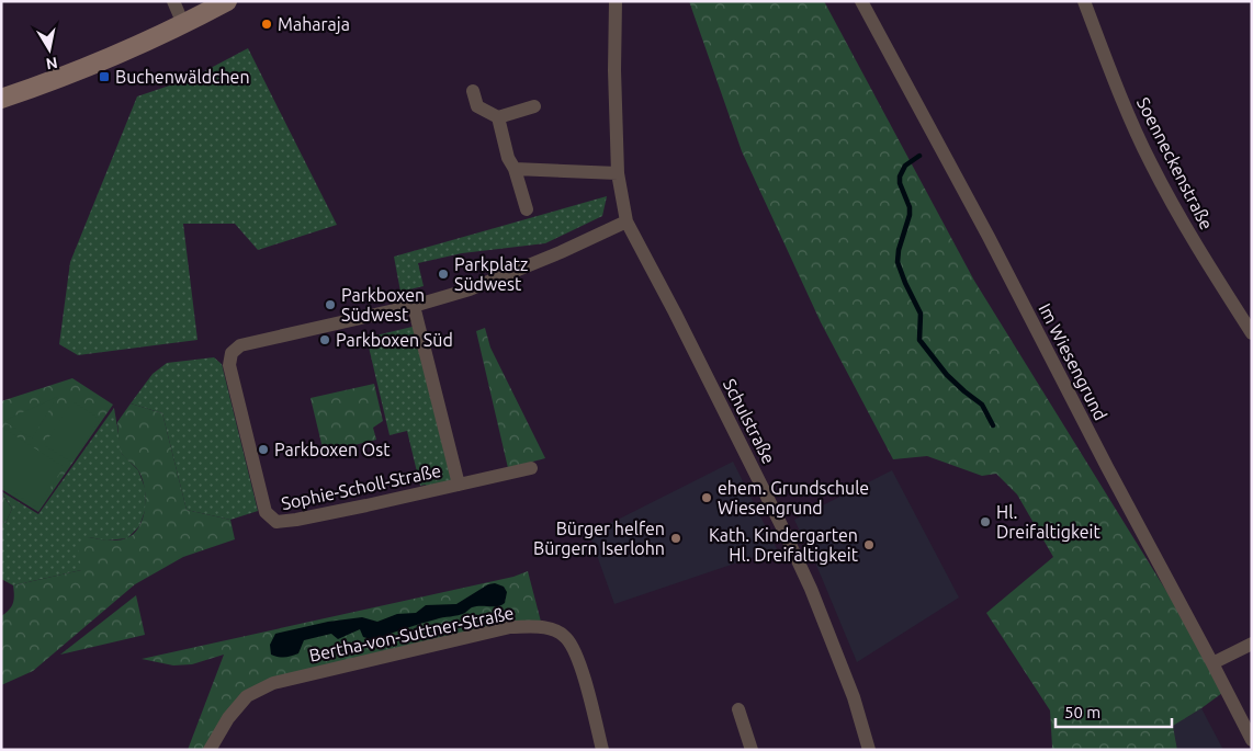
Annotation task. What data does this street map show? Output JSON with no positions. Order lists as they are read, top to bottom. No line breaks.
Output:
{"streets":{"street":["Soenneckenstraße","Im Wiesengrund","Schulstraße","Sophie-Scholl-Straße","Bertha-von-Suttner-Straße"]},"crossings":[["Schulstraße","Sophie-Scholl-Straße"]],"places":{"other":["Maharaja","Parkplatz Südwest","Parkboxen Südwest","Parkboxen Süd","Parkboxen Ost","ehem. Grundschule Wiesengrund","Hl. Dreifaltigkeit","Bürger helfen Bürgern Iserlohn","Kath. Kindergarten Hl. Dreifaltigkeit"],"transit":["Buchenwäldchen"]},"scale_bar":"50 m","north":"bottom"}
